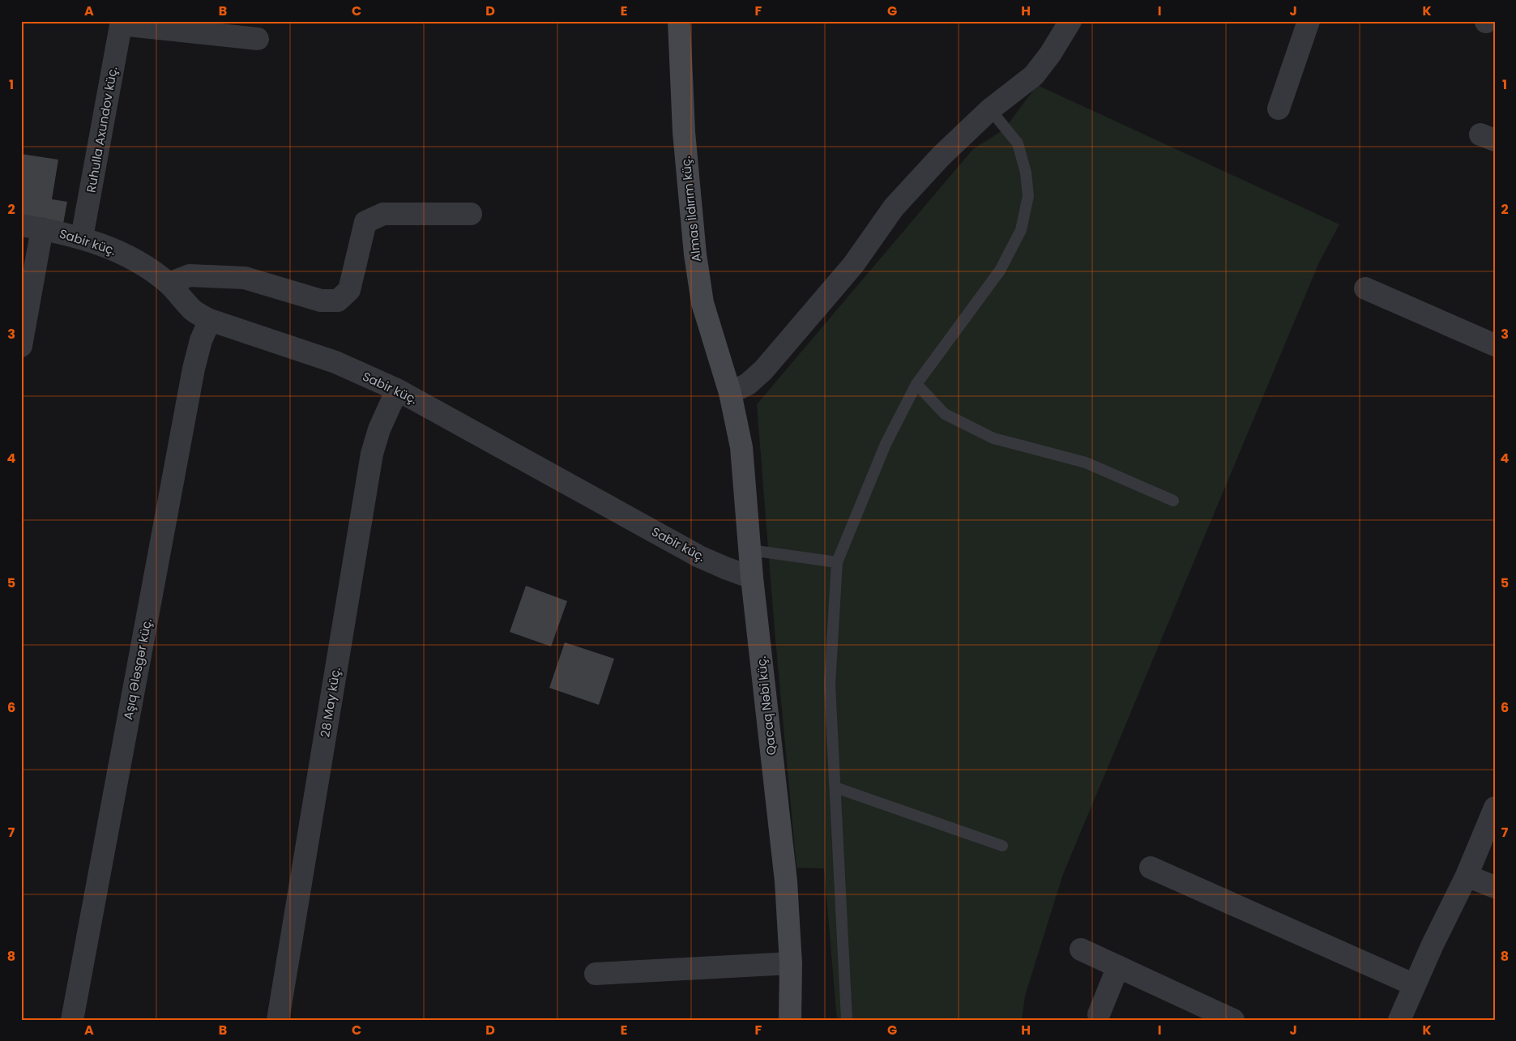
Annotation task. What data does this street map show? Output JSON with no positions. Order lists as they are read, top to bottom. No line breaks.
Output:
{"streets":{"street":["Ruhulla Axundov küç.","Almas İldırım küç.","Sabir küç.","Aşıq Ələsgər küç.","28 May küç.","Qacaq Nəbi küç."]},"crossings":[["Ruhulla Axundov küç.","Sabir küç."],["Almas İldırım küç.","Qacaq Nəbi küç."],["Sabir küç.","Aşıq Ələsgər küç."],["Sabir küç.","28 May küç."],["Sabir küç.","Qacaq Nəbi küç."]],"grid":{"columns":["A","B","C","D","E","F","G","H","I","J","K"],"rows":["1","2","3","4","5","6","7","8"]}}
